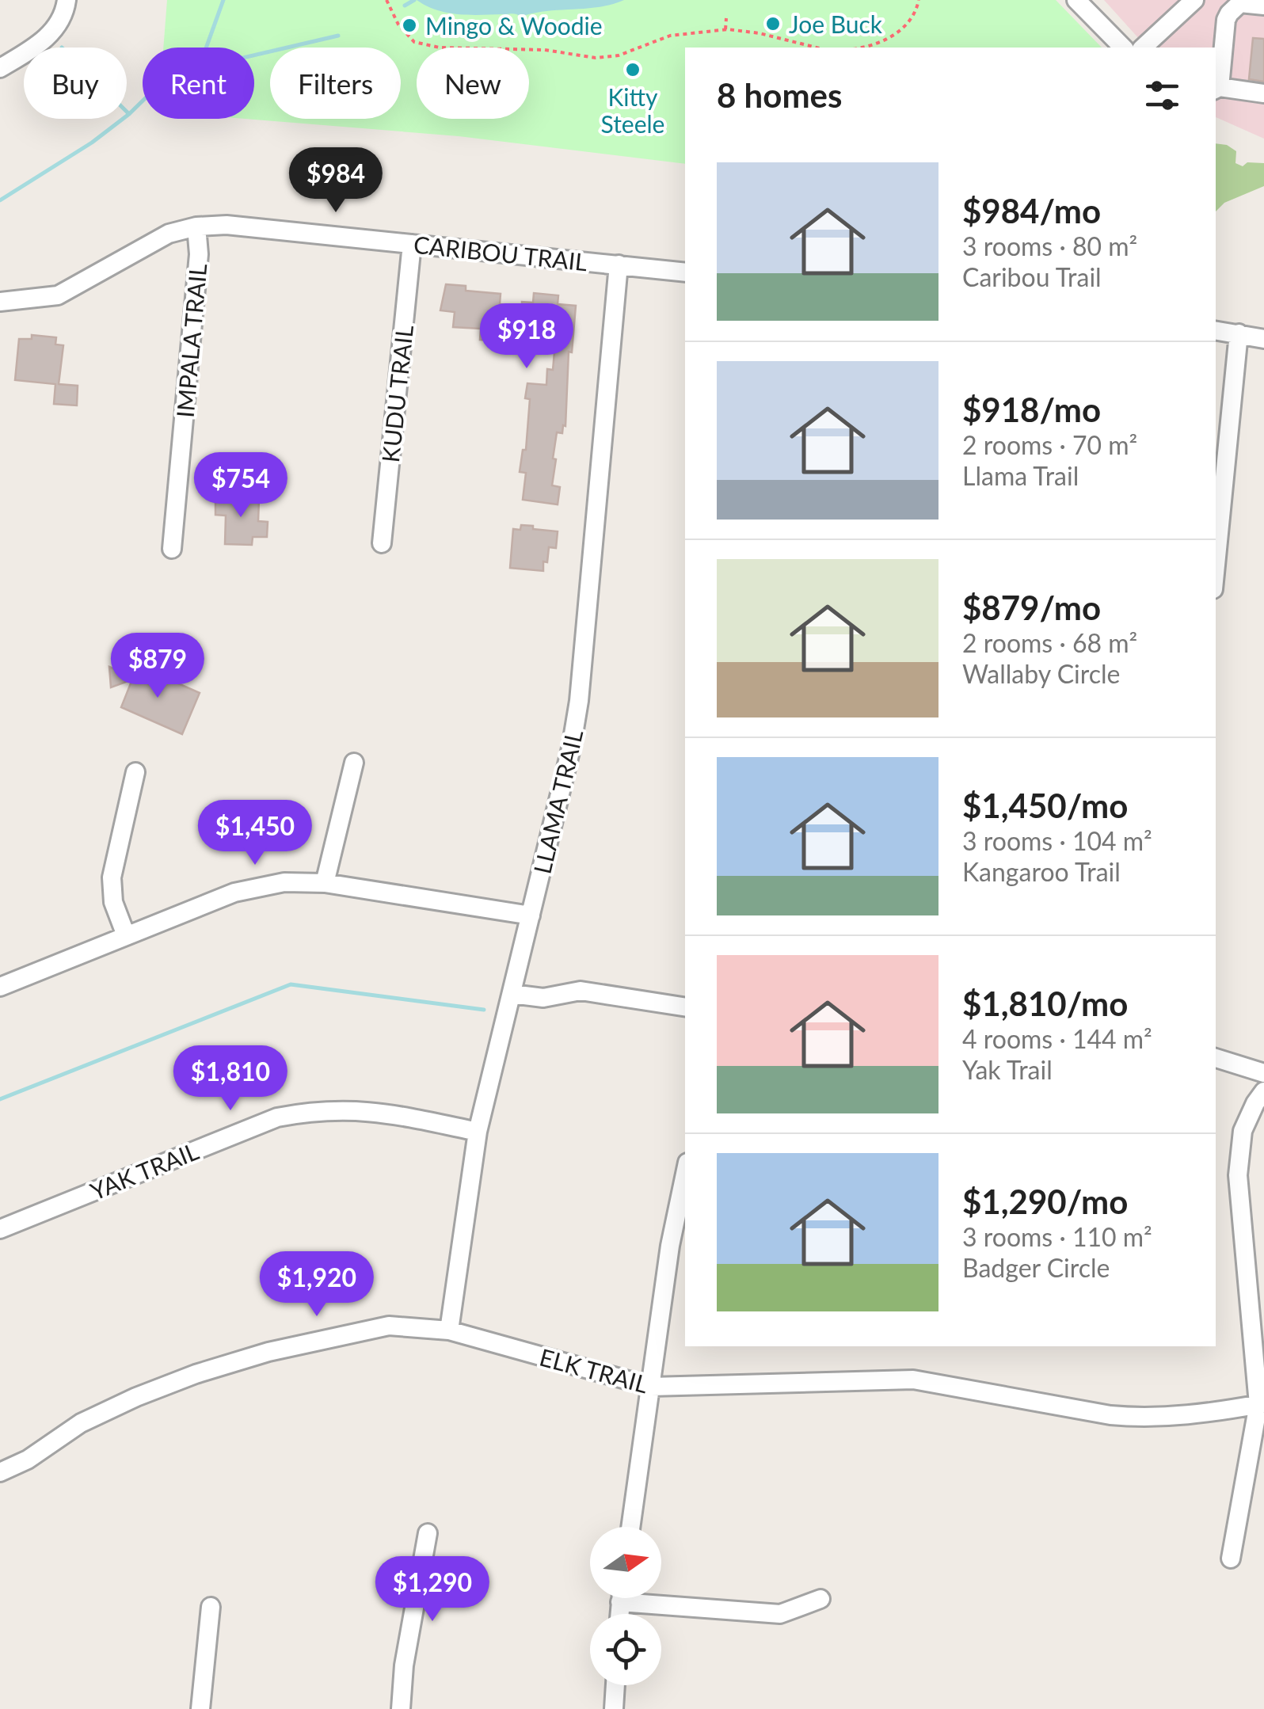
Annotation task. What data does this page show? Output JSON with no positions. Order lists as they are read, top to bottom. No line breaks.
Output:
{"streets":{"street":["CARIBOU TRAIL","IMPALA TRAIL","KUDU TRAIL","LLAMA TRAIL","YAK TRAIL","ELK TRAIL"]},"crossings":[["CARIBOU TRAIL","IMPALA TRAIL"],["CARIBOU TRAIL","KUDU TRAIL"],["CARIBOU TRAIL","LLAMA TRAIL"],["LLAMA TRAIL","YAK TRAIL"],["LLAMA TRAIL","ELK TRAIL"]],"places":["Joe Buck","Mingo & Woodie","Kitty Steele"],"north":"right","page":{"chip":["Buy","Rent","Filters","New"],"heading":"8 homes","list":[{"name":"$984/mo","note":"3 rooms · 80 m² · Caribou Trail"},{"name":"$918/mo","note":"2 rooms · 70 m² · Llama Trail"},{"name":"$879/mo","note":"2 rooms · 68 m² · Wallaby Circle"},{"name":"$1,450/mo","note":"3 rooms · 104 m² · Kangaroo Trail"},{"name":"$1,810/mo","note":"4 rooms · 144 m² · Yak Trail"},{"name":"$1,290/mo","note":"3 rooms · 110 m² · Badger Circle"}],"price":["$984","$918","$754","$879","$1,450","$1,810","$1,920","$1,290"]}}
